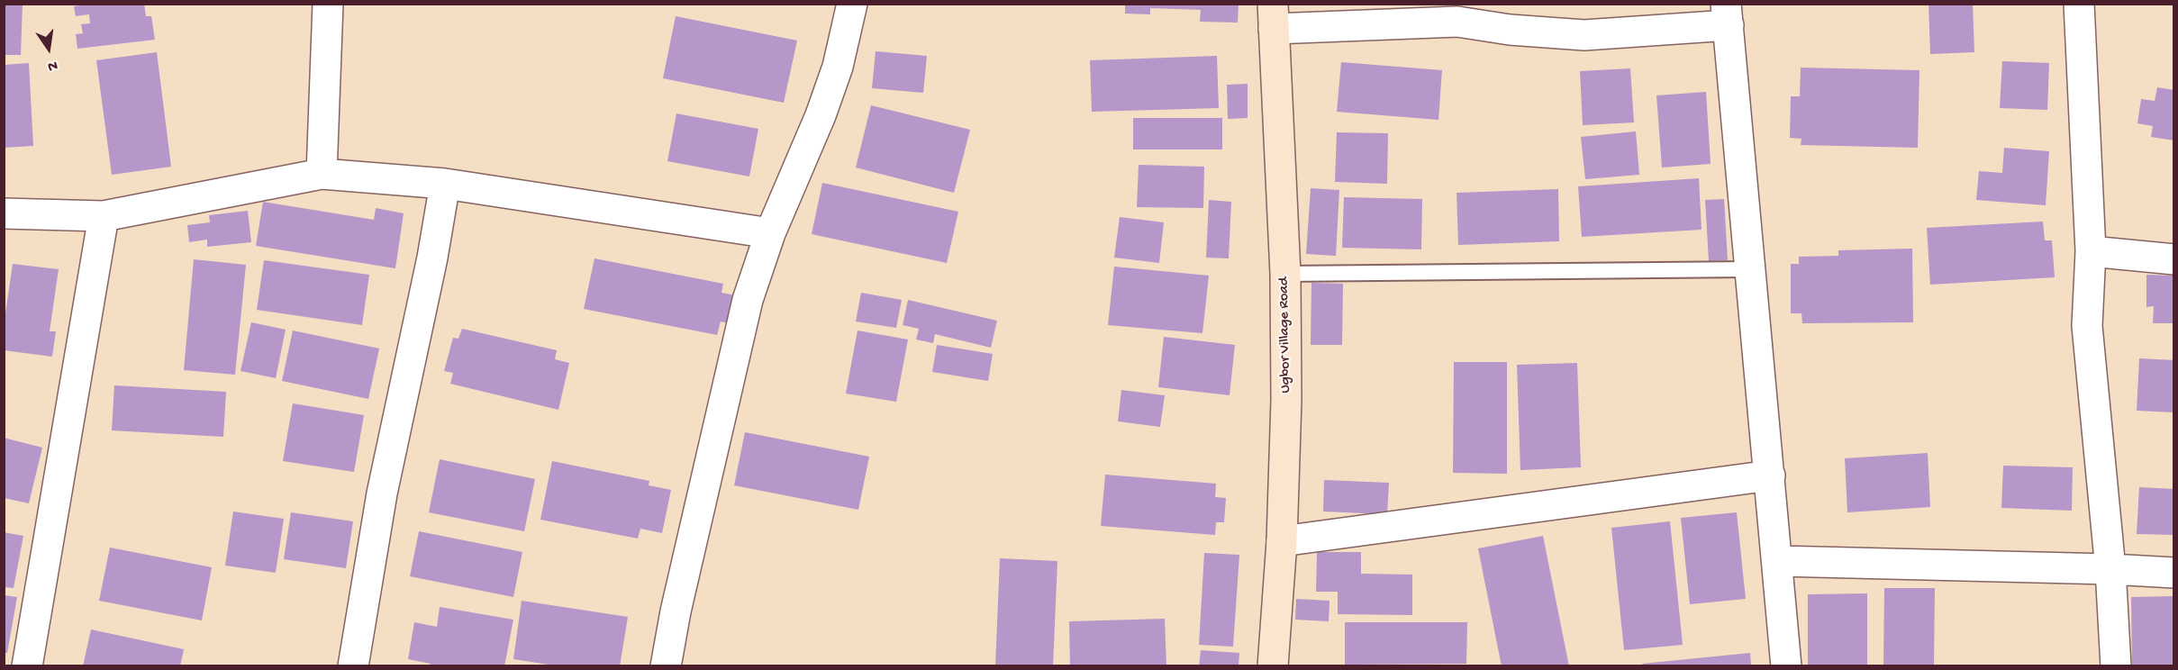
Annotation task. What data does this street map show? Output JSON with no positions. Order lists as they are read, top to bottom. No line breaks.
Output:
{"streets":{"street":["Ugbor Village Road"]},"north":"bottom"}
